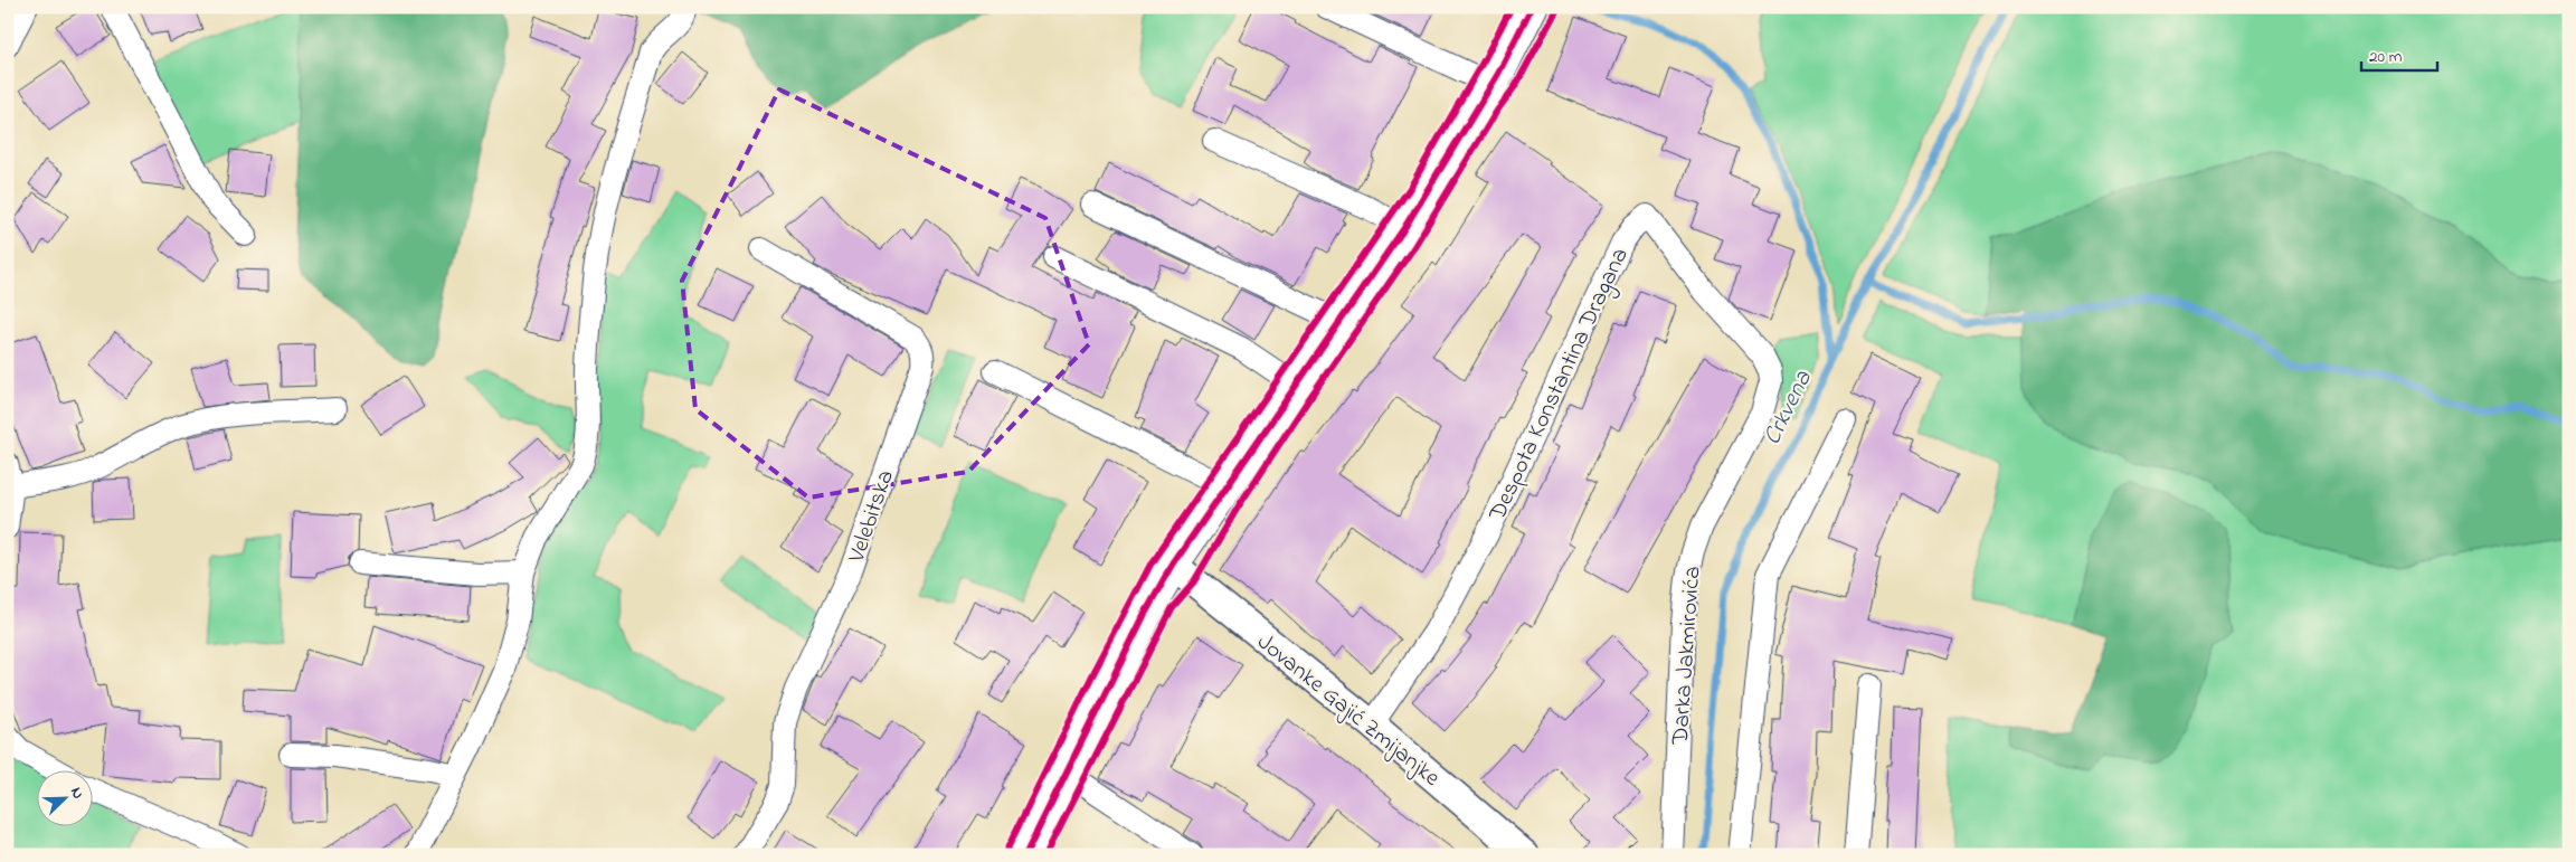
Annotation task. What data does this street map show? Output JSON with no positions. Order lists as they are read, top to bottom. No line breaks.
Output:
{"streets":{"street":["Despota Konstantina Dragana","Velebitska","Darka Jakmirovića","Jovanke Gajić Zmijanjke"]},"crossings":[["Despota Konstantina Dragana","Darka Jakmirovića"],["Despota Konstantina Dragana","Jovanke Gajić Zmijanjke"]],"water":["Crkvena"],"scale_bar":"20 m","north":"top right"}
